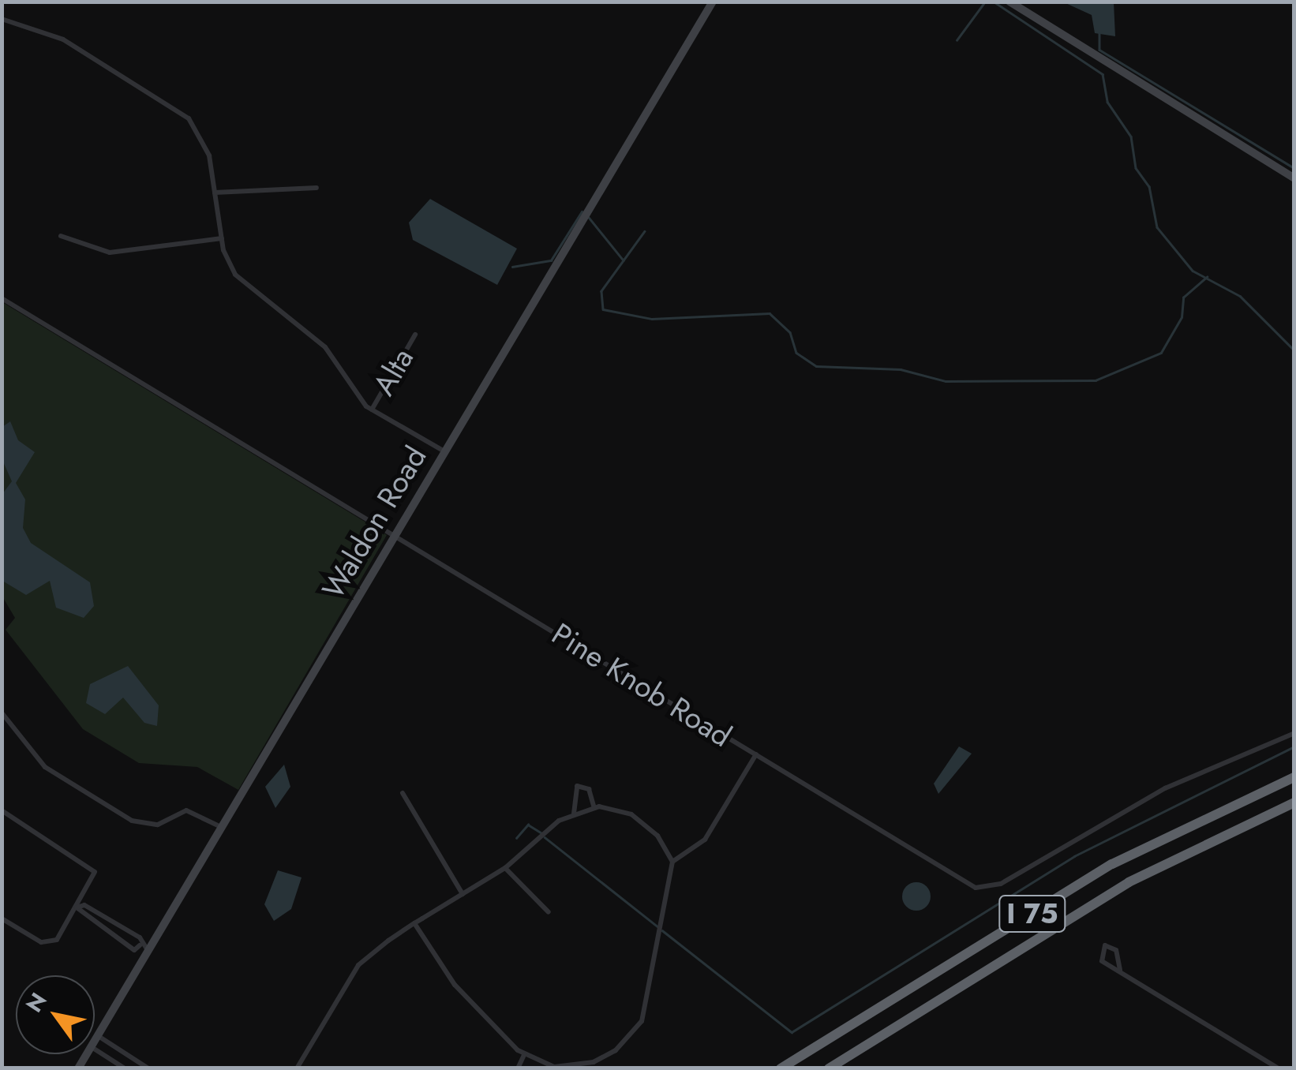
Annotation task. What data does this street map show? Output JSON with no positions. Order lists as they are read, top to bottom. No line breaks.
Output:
{"streets":{"highway":["I 75"],"street":["Alta","Waldon Road","Pine Knob Road"]},"crossings":[["Waldon Road","Pine Knob Road"]],"north":"top left"}
